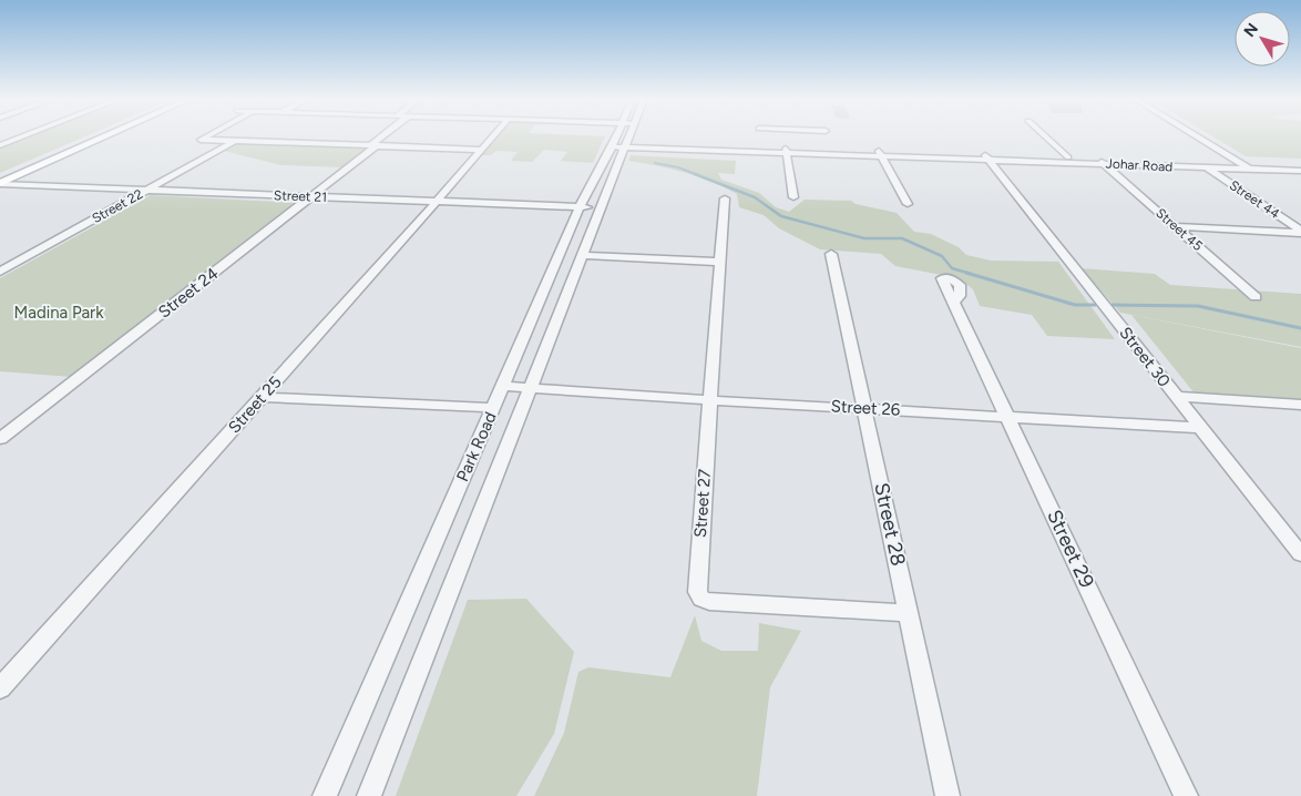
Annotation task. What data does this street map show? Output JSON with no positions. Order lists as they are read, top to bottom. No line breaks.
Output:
{"streets":{"street":["Johar Road","Street 21","Street 44","Street 22","Street 45","Street 24","Street 30","Street 25","Street 26","Park Road","Street 27","Street 28","Street 29"]},"crossings":[["Johar Road","Street 44"],["Johar Road","Street 45"],["Johar Road","Street 30"],["Johar Road","Park Road"],["Street 21","Street 22"],["Street 21","Street 24"],["Street 21","Street 25"],["Street 21","Park Road"],["Street 30","Street 26"],["Street 26","Park Road"],["Street 26","Street 27"],["Street 26","Street 28"],["Street 26","Street 29"],["Street 27","Street 28"]],"parks":["Madina Park"],"north":"top left"}
